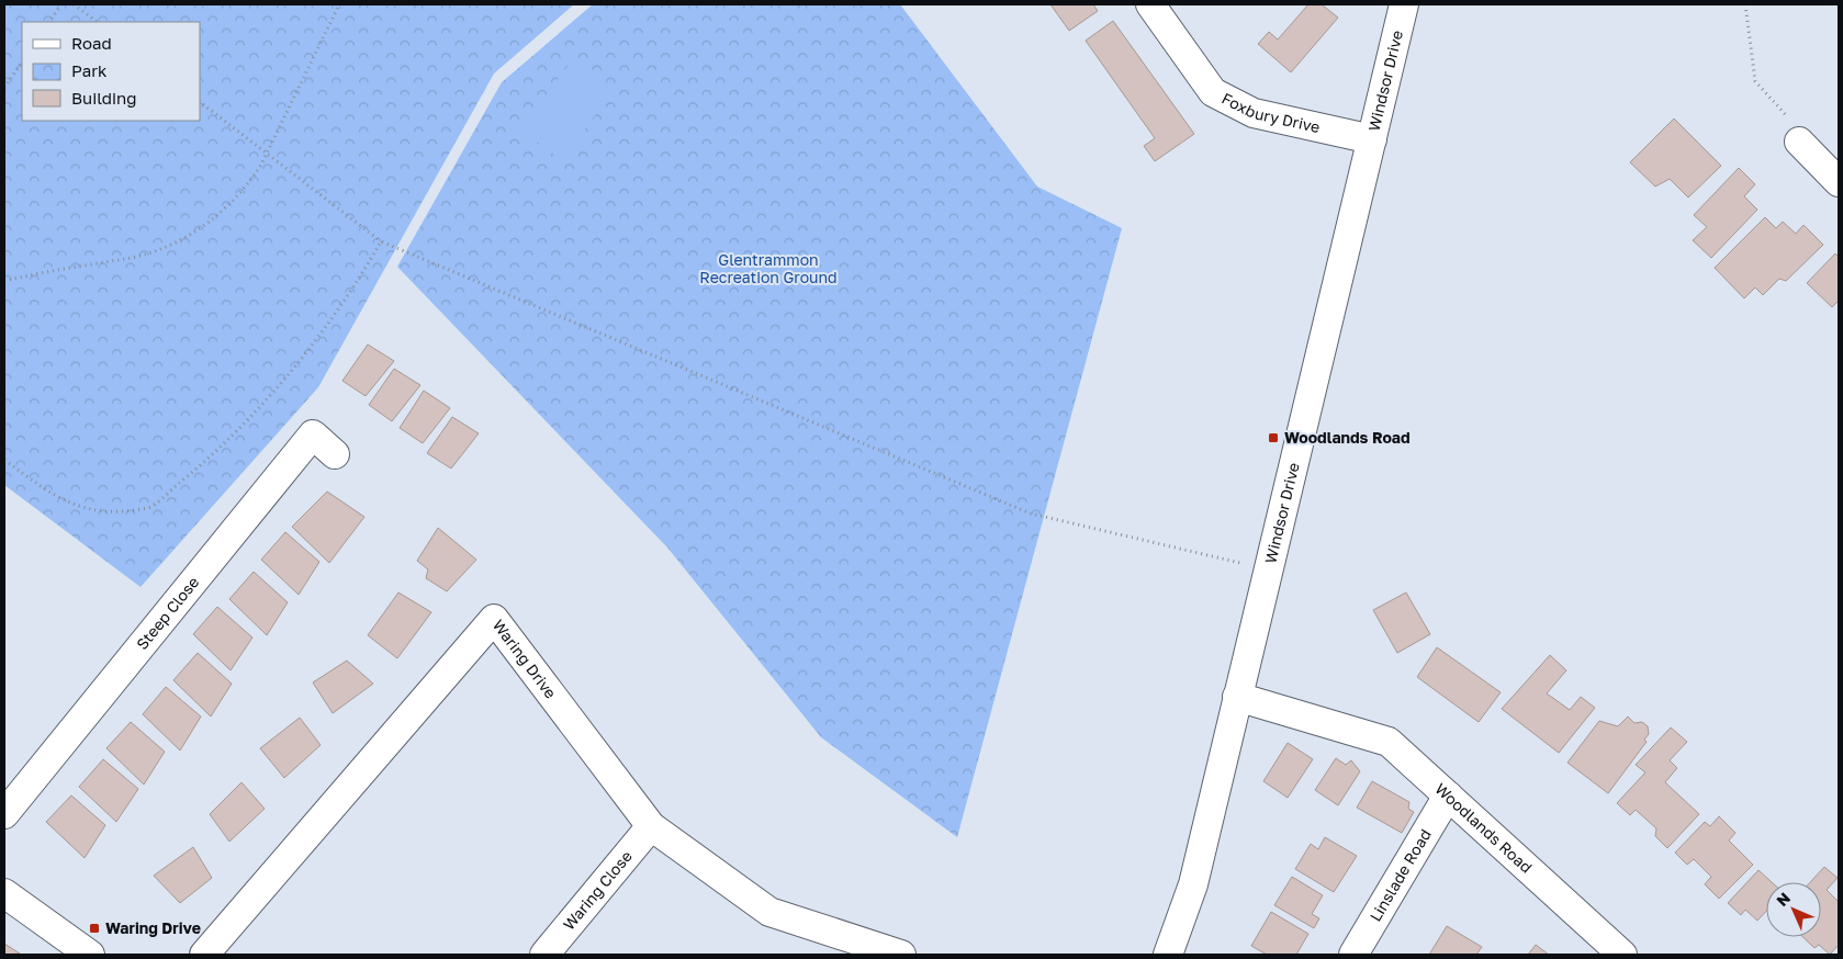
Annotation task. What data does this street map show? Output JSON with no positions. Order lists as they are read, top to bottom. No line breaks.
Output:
{"streets":{"street":["Windsor Drive","Foxbury Drive","Steep Close","Waring Drive","Woodlands Road","Linslade Road","Waring Close"]},"crossings":[["Windsor Drive","Foxbury Drive"],["Windsor Drive","Woodlands Road"],["Waring Drive","Waring Close"],["Woodlands Road","Linslade Road"]],"parks":["Glentrammon Recreation Ground"],"places":{"transit":["Woodlands Road","Waring Drive"]},"legend":["Road","Park","Building"],"north":"top left"}
